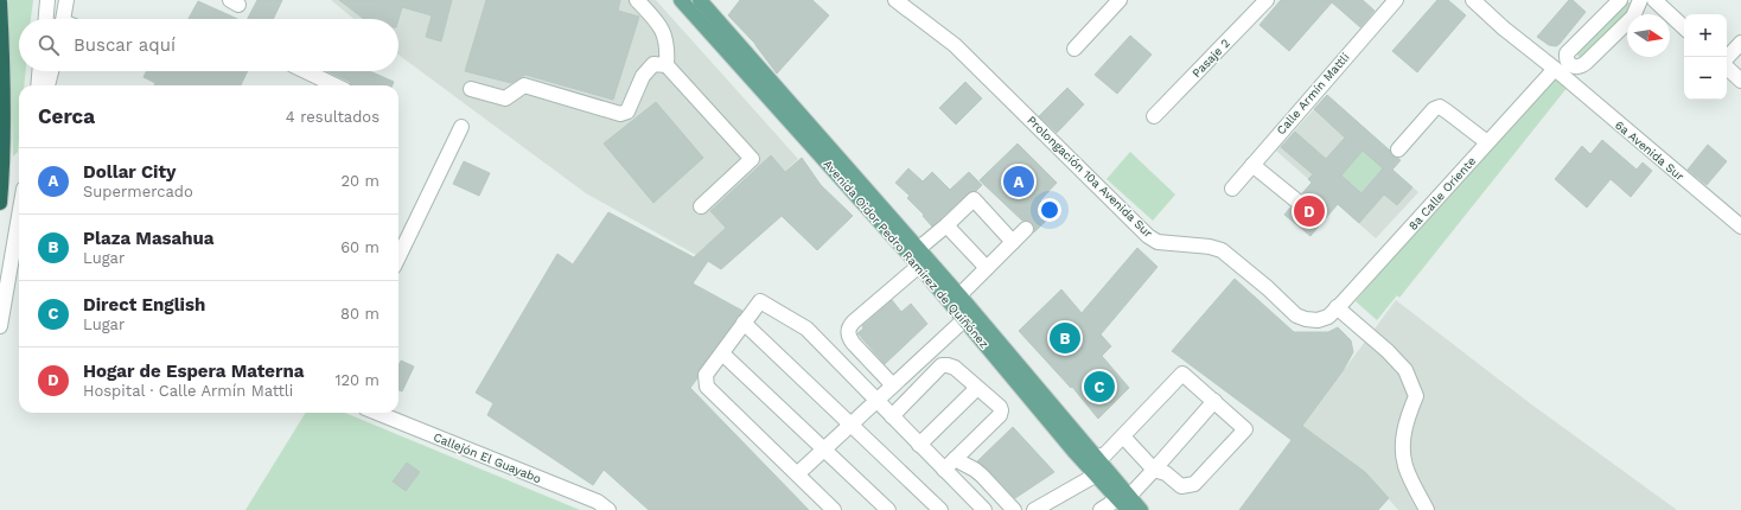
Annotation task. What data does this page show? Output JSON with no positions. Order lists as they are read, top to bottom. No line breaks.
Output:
{"streets":{"main road":["Avenida Oidor Pedro Ramírez de Quiñónez"],"street":["Pasaje 2","Calle Armín Mattli","6a Avenida Sur","Prolongación 10a Avenida Sur","8a Calle Oriente","Callejón El Guayabo"]},"crossings":[["6a Avenida Sur","8a Calle Oriente"],["Prolongación 10a Avenida Sur","8a Calle Oriente"]],"north":"right","page":{"map_buttons":["+","−"],"search":"Buscar aquí","heading":["Cerca","4 resultados"],"list":[{"mark":"A","name":"Dollar City","note":"Supermercado","value":"20 m"},{"mark":"B","name":"Plaza Masahua","note":"Lugar","value":"60 m"},{"mark":"C","name":"Direct English","note":"Lugar","value":"80 m"},{"mark":"D","name":"Hogar de Espera Materna","note":"Hospital · Calle Armín Mattli","value":"120 m"}],"pins":["A","D","B","C"]}}
